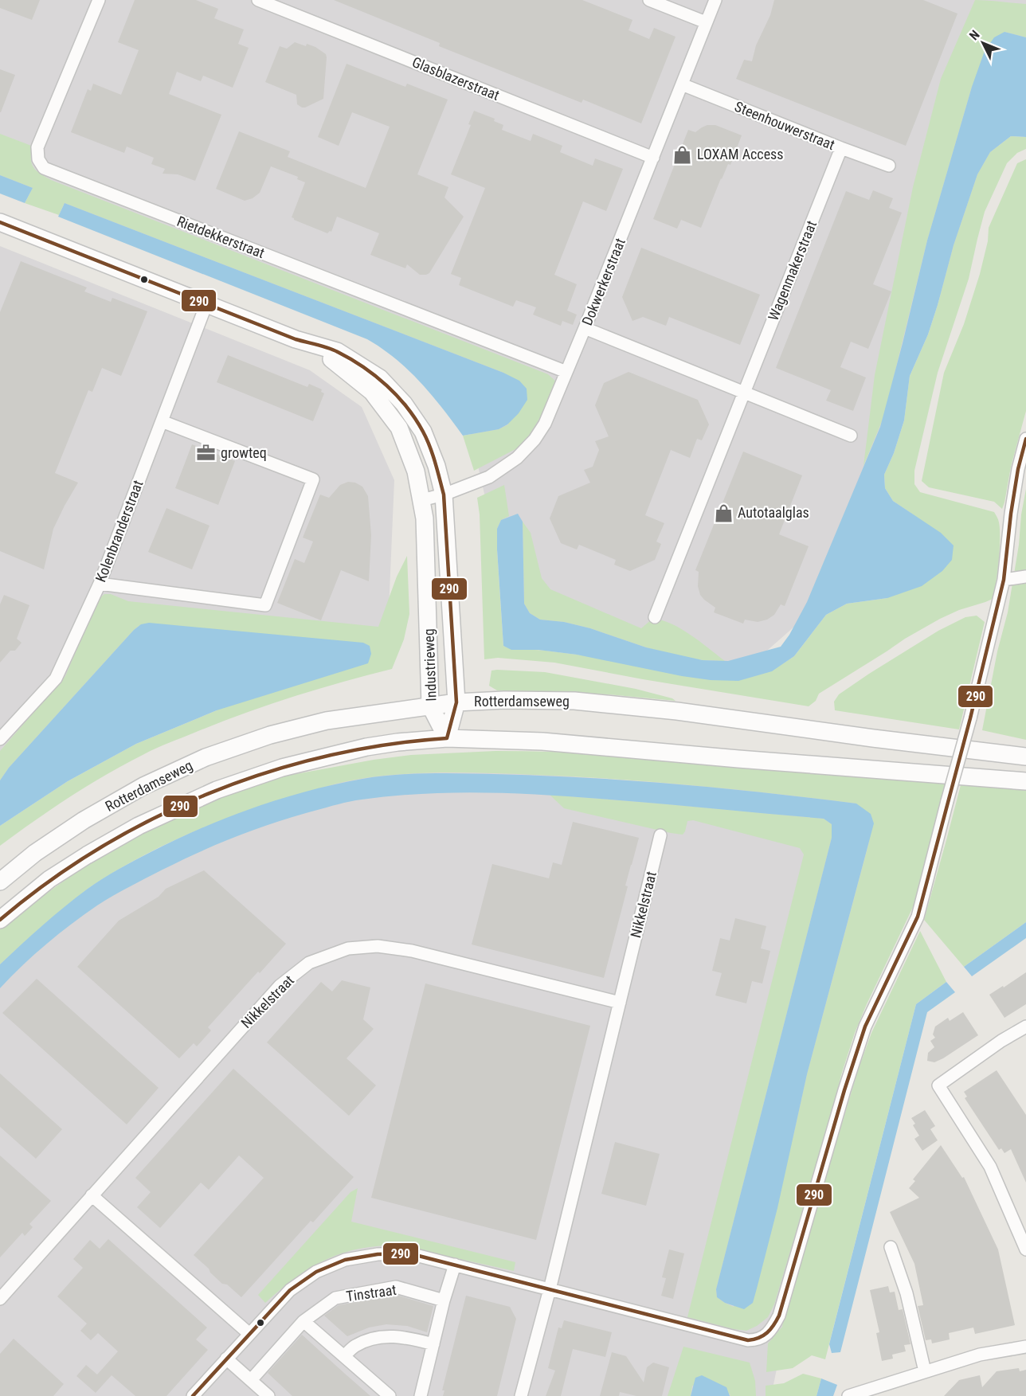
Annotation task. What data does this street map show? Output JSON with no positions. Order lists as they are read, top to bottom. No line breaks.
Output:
{"streets":{"main road":["Industrieweg","Rotterdamseweg"],"street":["Glasblazerstraat","Steenhouwerstraat","Rietdekkerstraat","Wagenmakerstraat","Dokwerkerstraat","Kolenbranderstraat","Nikkelstraat","Tinstraat"]},"crossings":[["Glasblazerstraat","Dokwerkerstraat"],["Steenhouwerstraat","Wagenmakerstraat"],["Steenhouwerstraat","Dokwerkerstraat"],["Rietdekkerstraat","Dokwerkerstraat"],["Dokwerkerstraat","Industrieweg"],["Kolenbranderstraat","Industrieweg"],["Industrieweg","Rotterdamseweg"]],"places":{"shop":["LOXAM Access","Autotaalglas"],"office":["growteq"]},"lines":["transit line 290"],"north":"top left"}
